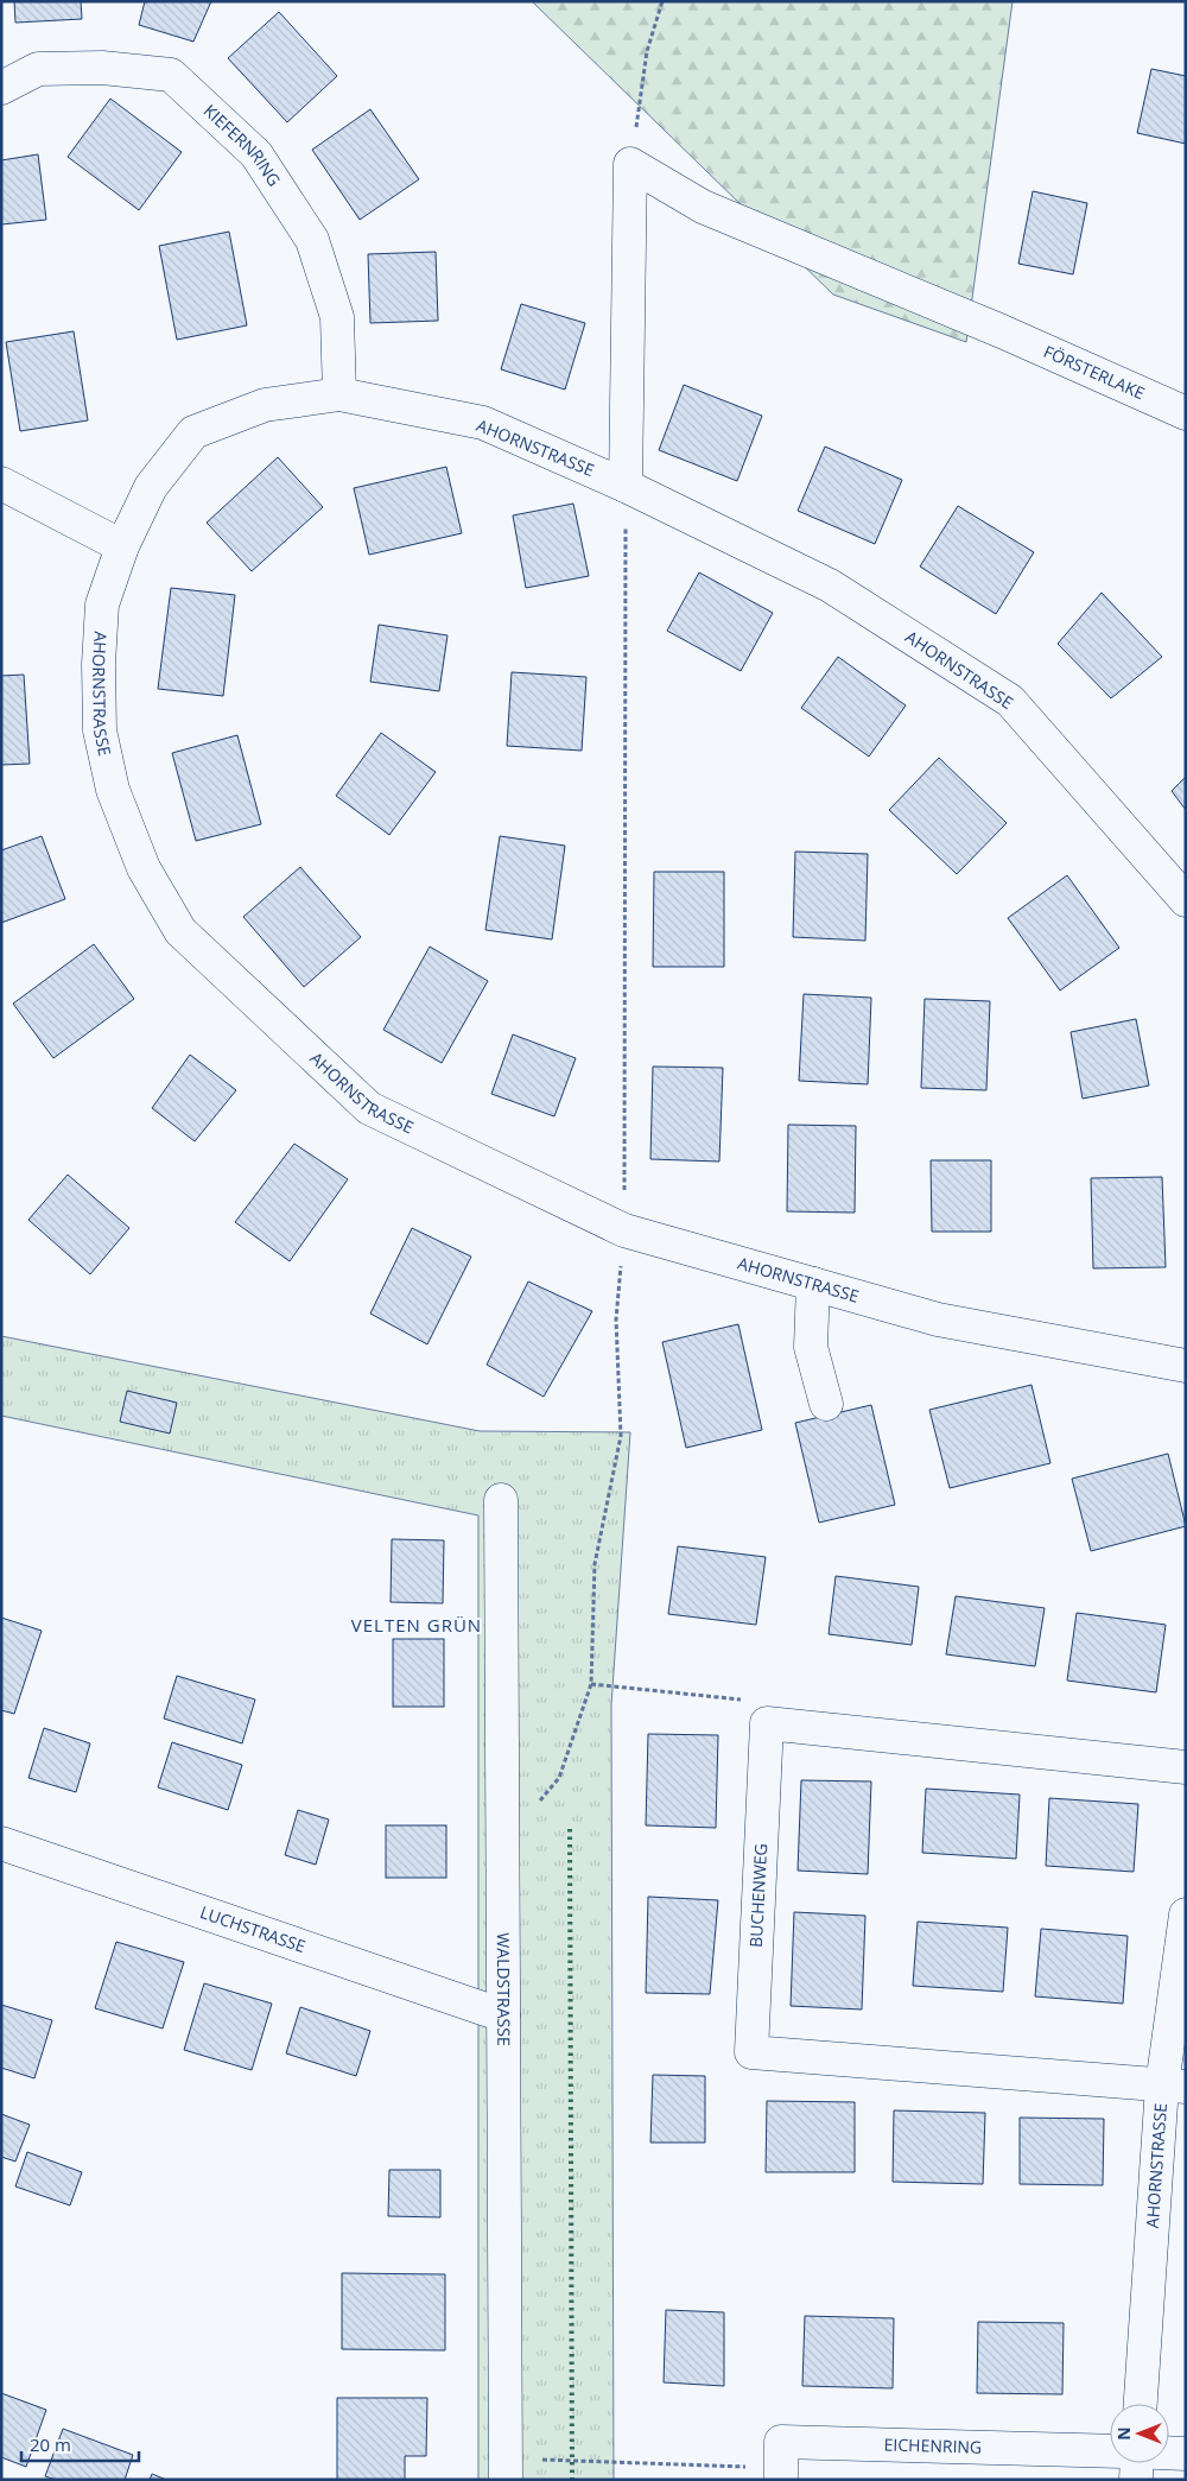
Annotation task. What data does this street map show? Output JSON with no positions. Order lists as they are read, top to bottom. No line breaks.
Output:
{"streets":{"street":["KIEFERNRING","FÖRSTERLAKE","AHORNSTRASSE","BUCHENWEG","LUCHSTRASSE","WALDSTRASSE","EICHENRING"]},"crossings":[["KIEFERNRING","AHORNSTRASSE"],["AHORNSTRASSE","BUCHENWEG"],["LUCHSTRASSE","WALDSTRASSE"]],"districts":["VELTEN GRÜN"],"scale_bar":"20 m","north":"left"}
